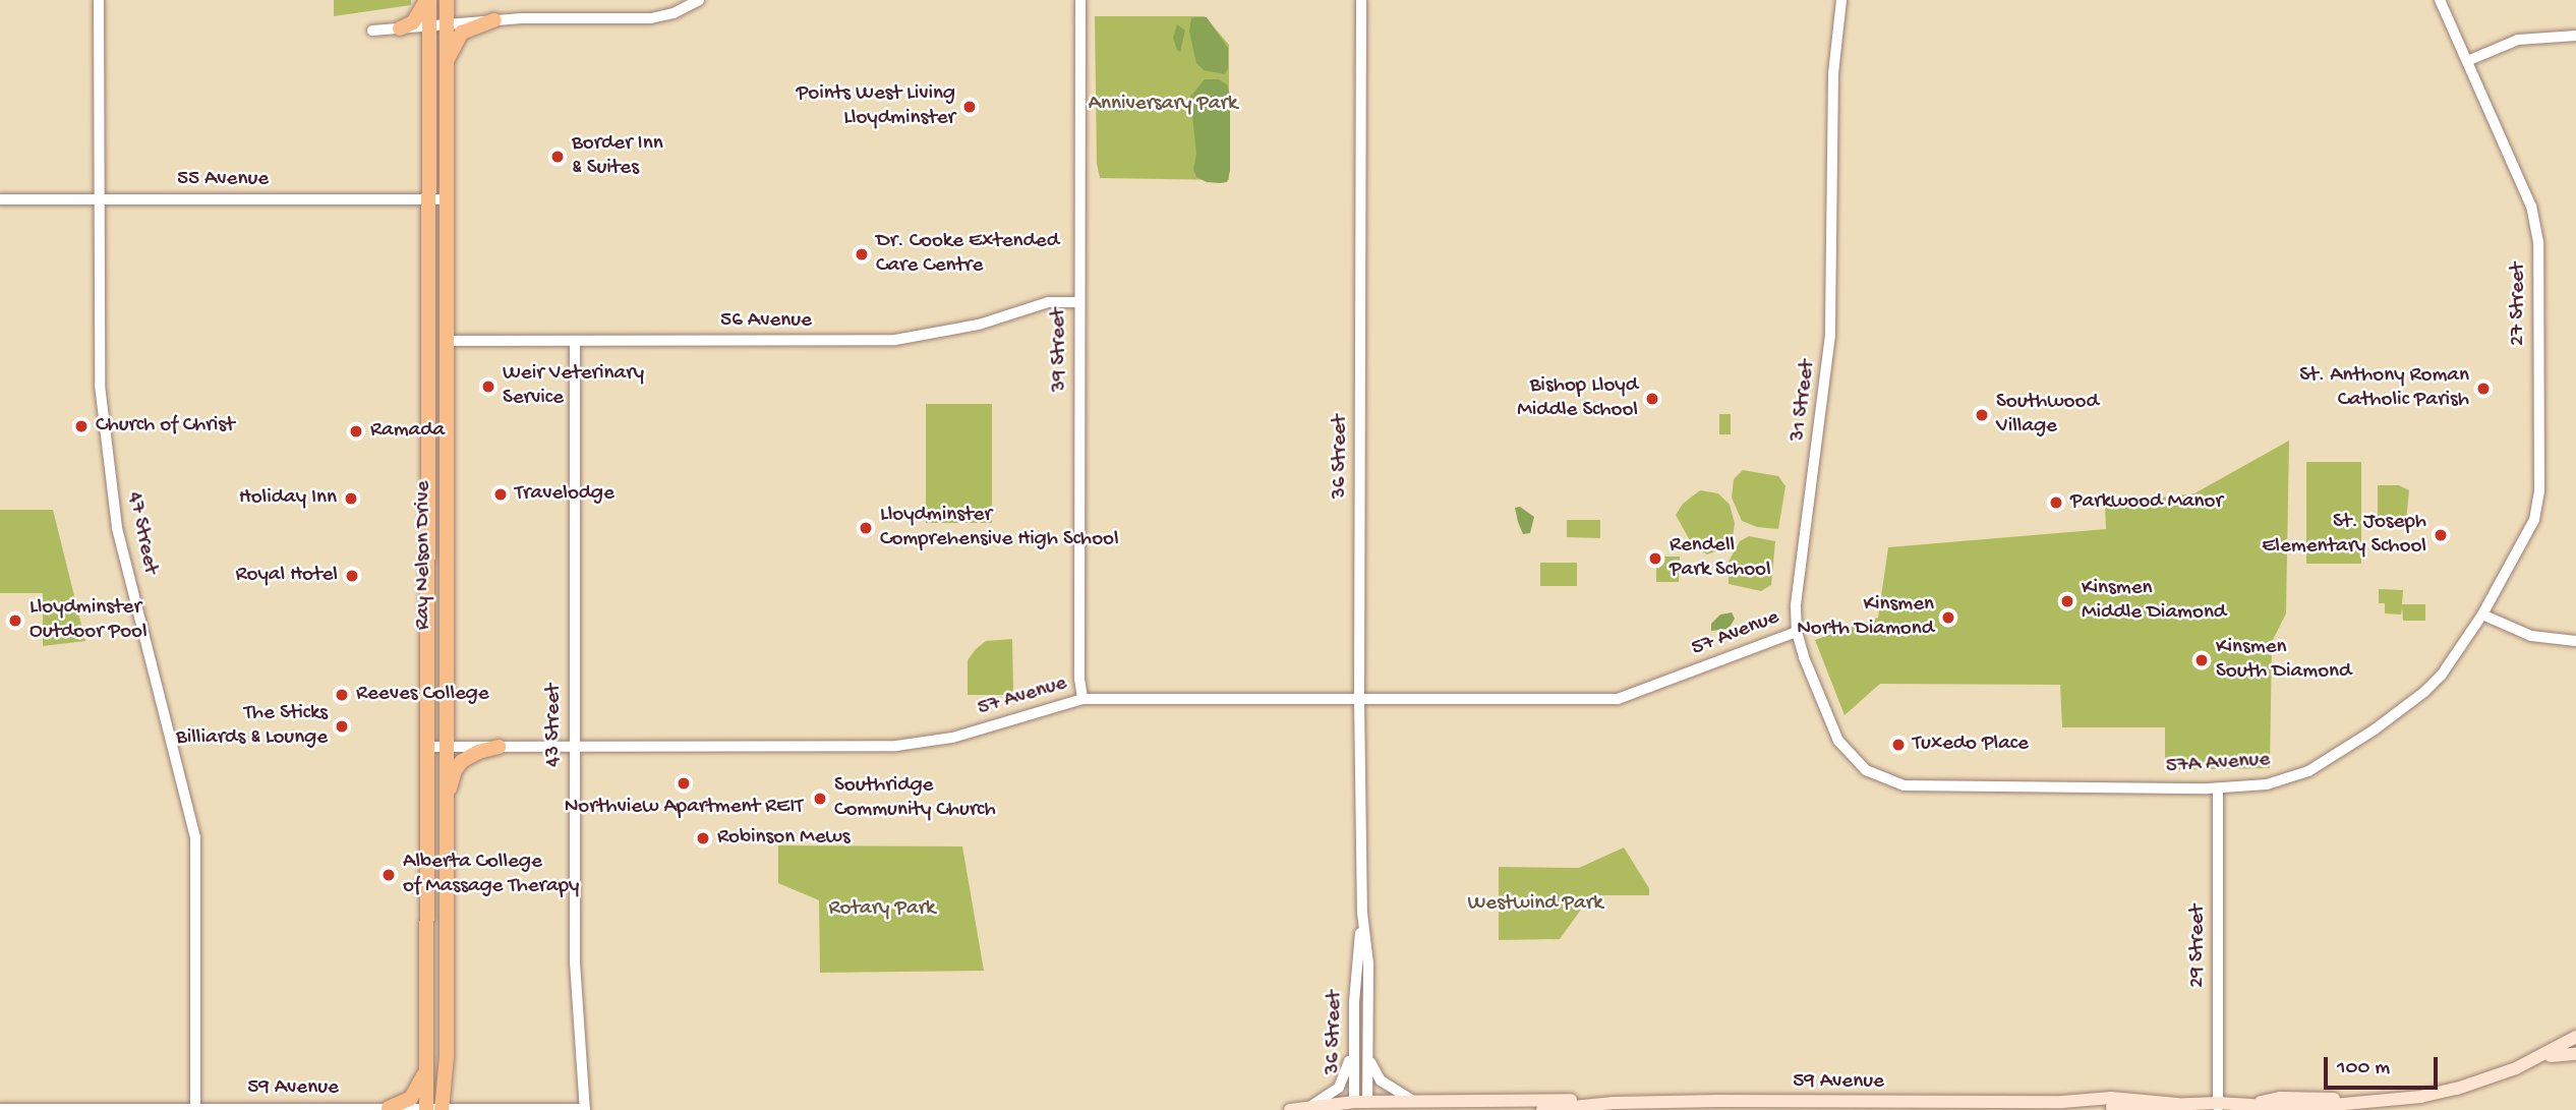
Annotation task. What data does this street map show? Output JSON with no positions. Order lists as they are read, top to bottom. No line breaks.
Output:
{"streets":{"highway":["Ray Nelson Drive"],"main road":["59 Avenue"],"street":["55 Avenue","27 Street","56 Avenue","39 Street","31 Street","36 Street","47 Street","57 Avenue","43 Street","57A Avenue","29 Street"]},"crossings":[["55 Avenue","47 Street"],["55 Avenue","Ray Nelson Drive"],["27 Street","57A Avenue"],["56 Avenue","39 Street"],["56 Avenue","Ray Nelson Drive"],["56 Avenue","43 Street"],["39 Street","57 Avenue"],["31 Street","57 Avenue"],["31 Street","57A Avenue"],["36 Street","57 Avenue"],["36 Street","59 Avenue"],["47 Street","59 Avenue"],["Ray Nelson Drive","57 Avenue"],["Ray Nelson Drive","59 Avenue"],["57 Avenue","43 Street"],["43 Street","59 Avenue"],["57A Avenue","29 Street"],["29 Street","59 Avenue"]],"parks":["Anniversary Park","Westwind Park","Rotary Park"],"places":["Points West Living Lloydminster","Border Inn & Suites","Dr. Cooke Extended Care Centre","Weir Veterinary Service","St. Anthony Roman Catholic Parish","Bishop Lloyd Middle School","Southwood Village","Church of Christ","Ramada","Travelodge","Holiday Inn","Parkwood Manor","Lloydminster Comprehensive High School","St. Joseph Elementary School","Rendell Park School","Royal Hotel","Kinsmen Middle Diamond","Kinsmen North Diamond","Lloydminster Outdoor Pool","Kinsmen South Diamond","Reeves College","The Sticks Billiards & Lounge","Tuxedo Place","Northview Apartment REIT","Southridge Community Church","Robinson Mews","Alberta College of Massage Therapy"],"scale_bar":"100 m"}
